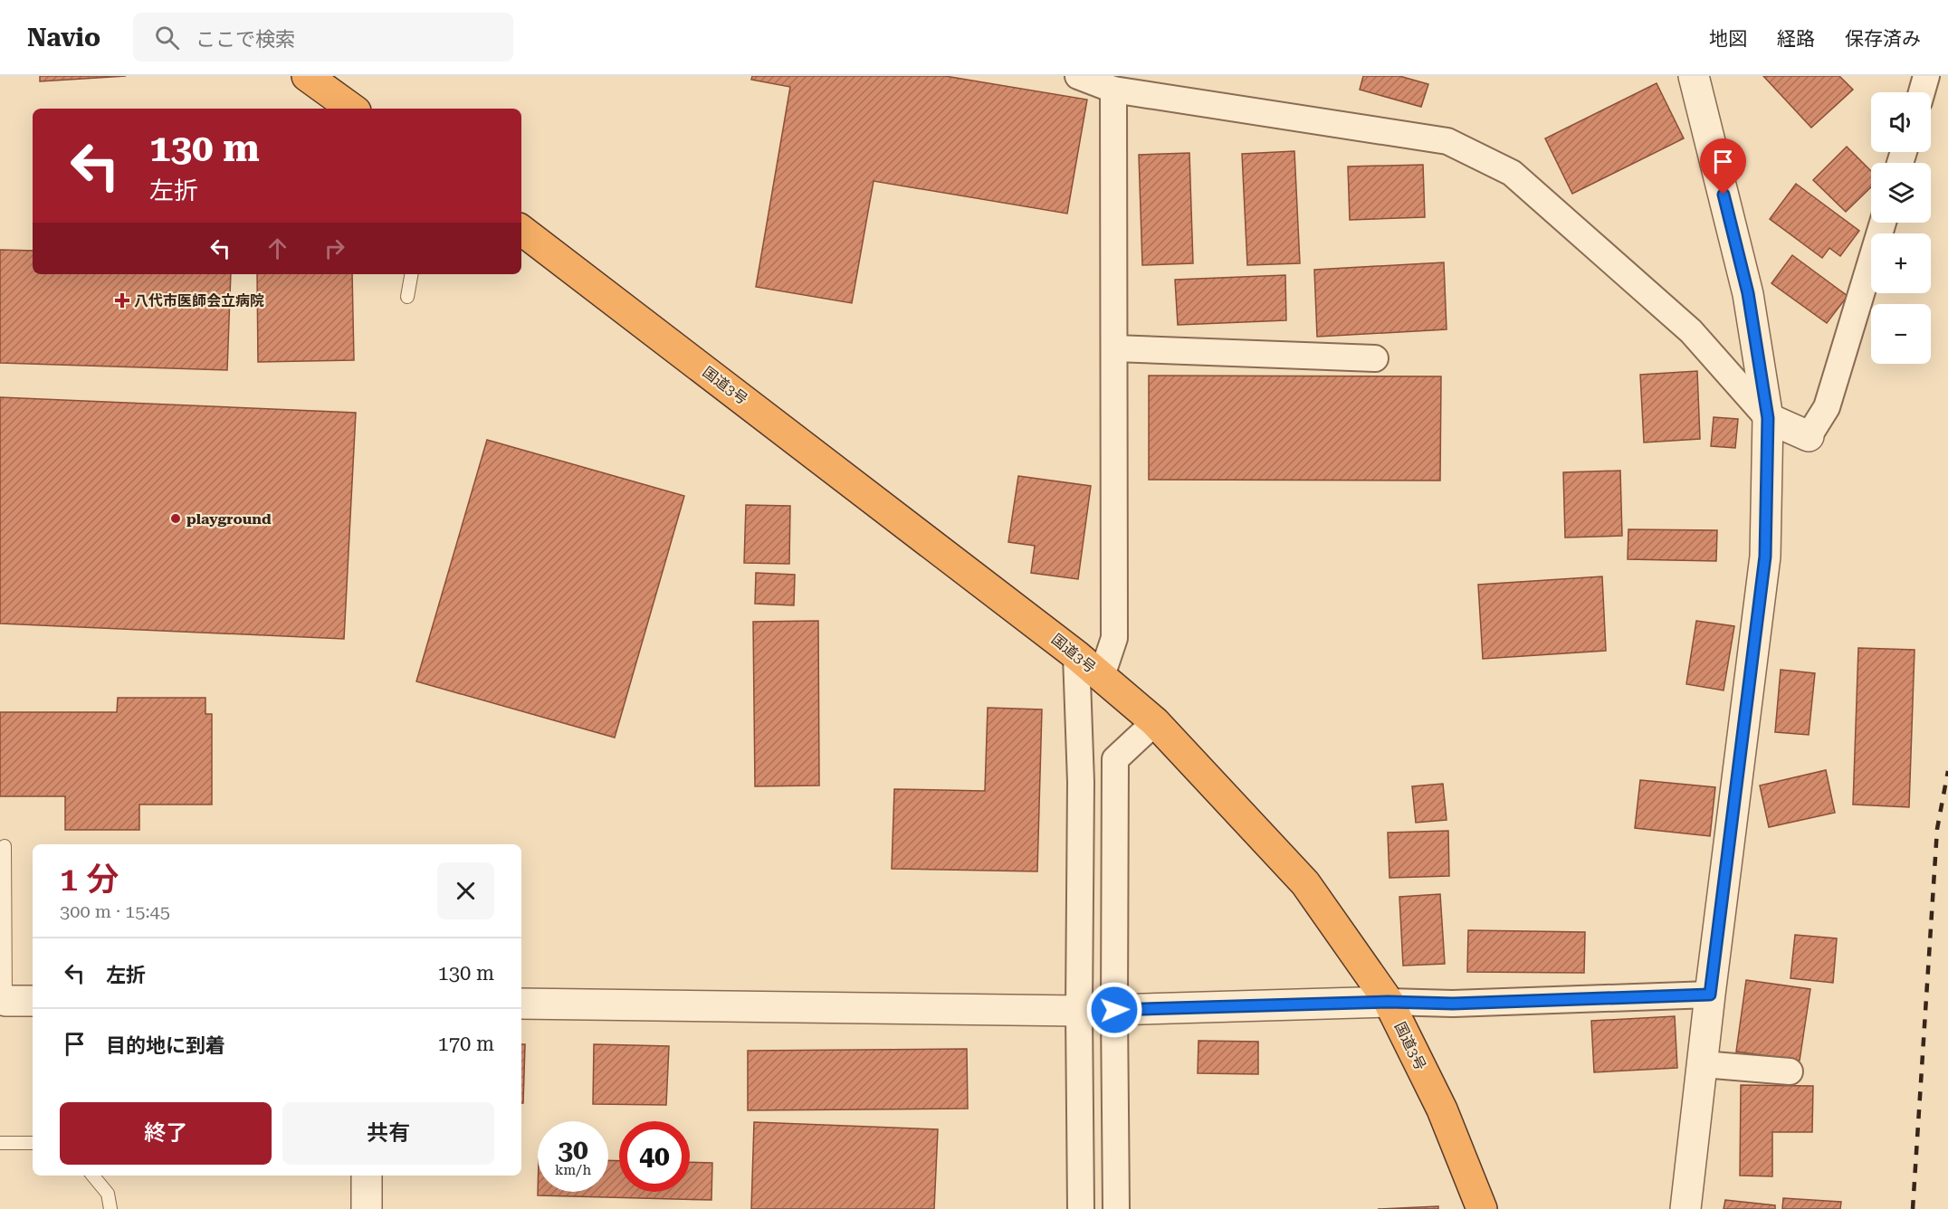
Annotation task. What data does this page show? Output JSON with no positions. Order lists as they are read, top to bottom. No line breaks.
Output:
{"streets":{"highway":["国道3号"]},"places":{"health":["八代市医師会立病院"],"other":["playground"]},"page":{"header":"Navio","search":"ここで検索","nav":["地図","経路","保存済み"],"map_buttons":["+","−"],"turn":["130 m","左折"],"heading":["1 分","300 m · 15:45"],"list":[{"name":"左折","value":"130 m"},{"name":"目的地に到着","value":"170 m"}],"buttons":["終了","共有"],"speed":"30 km/h","limit":"40"}}
